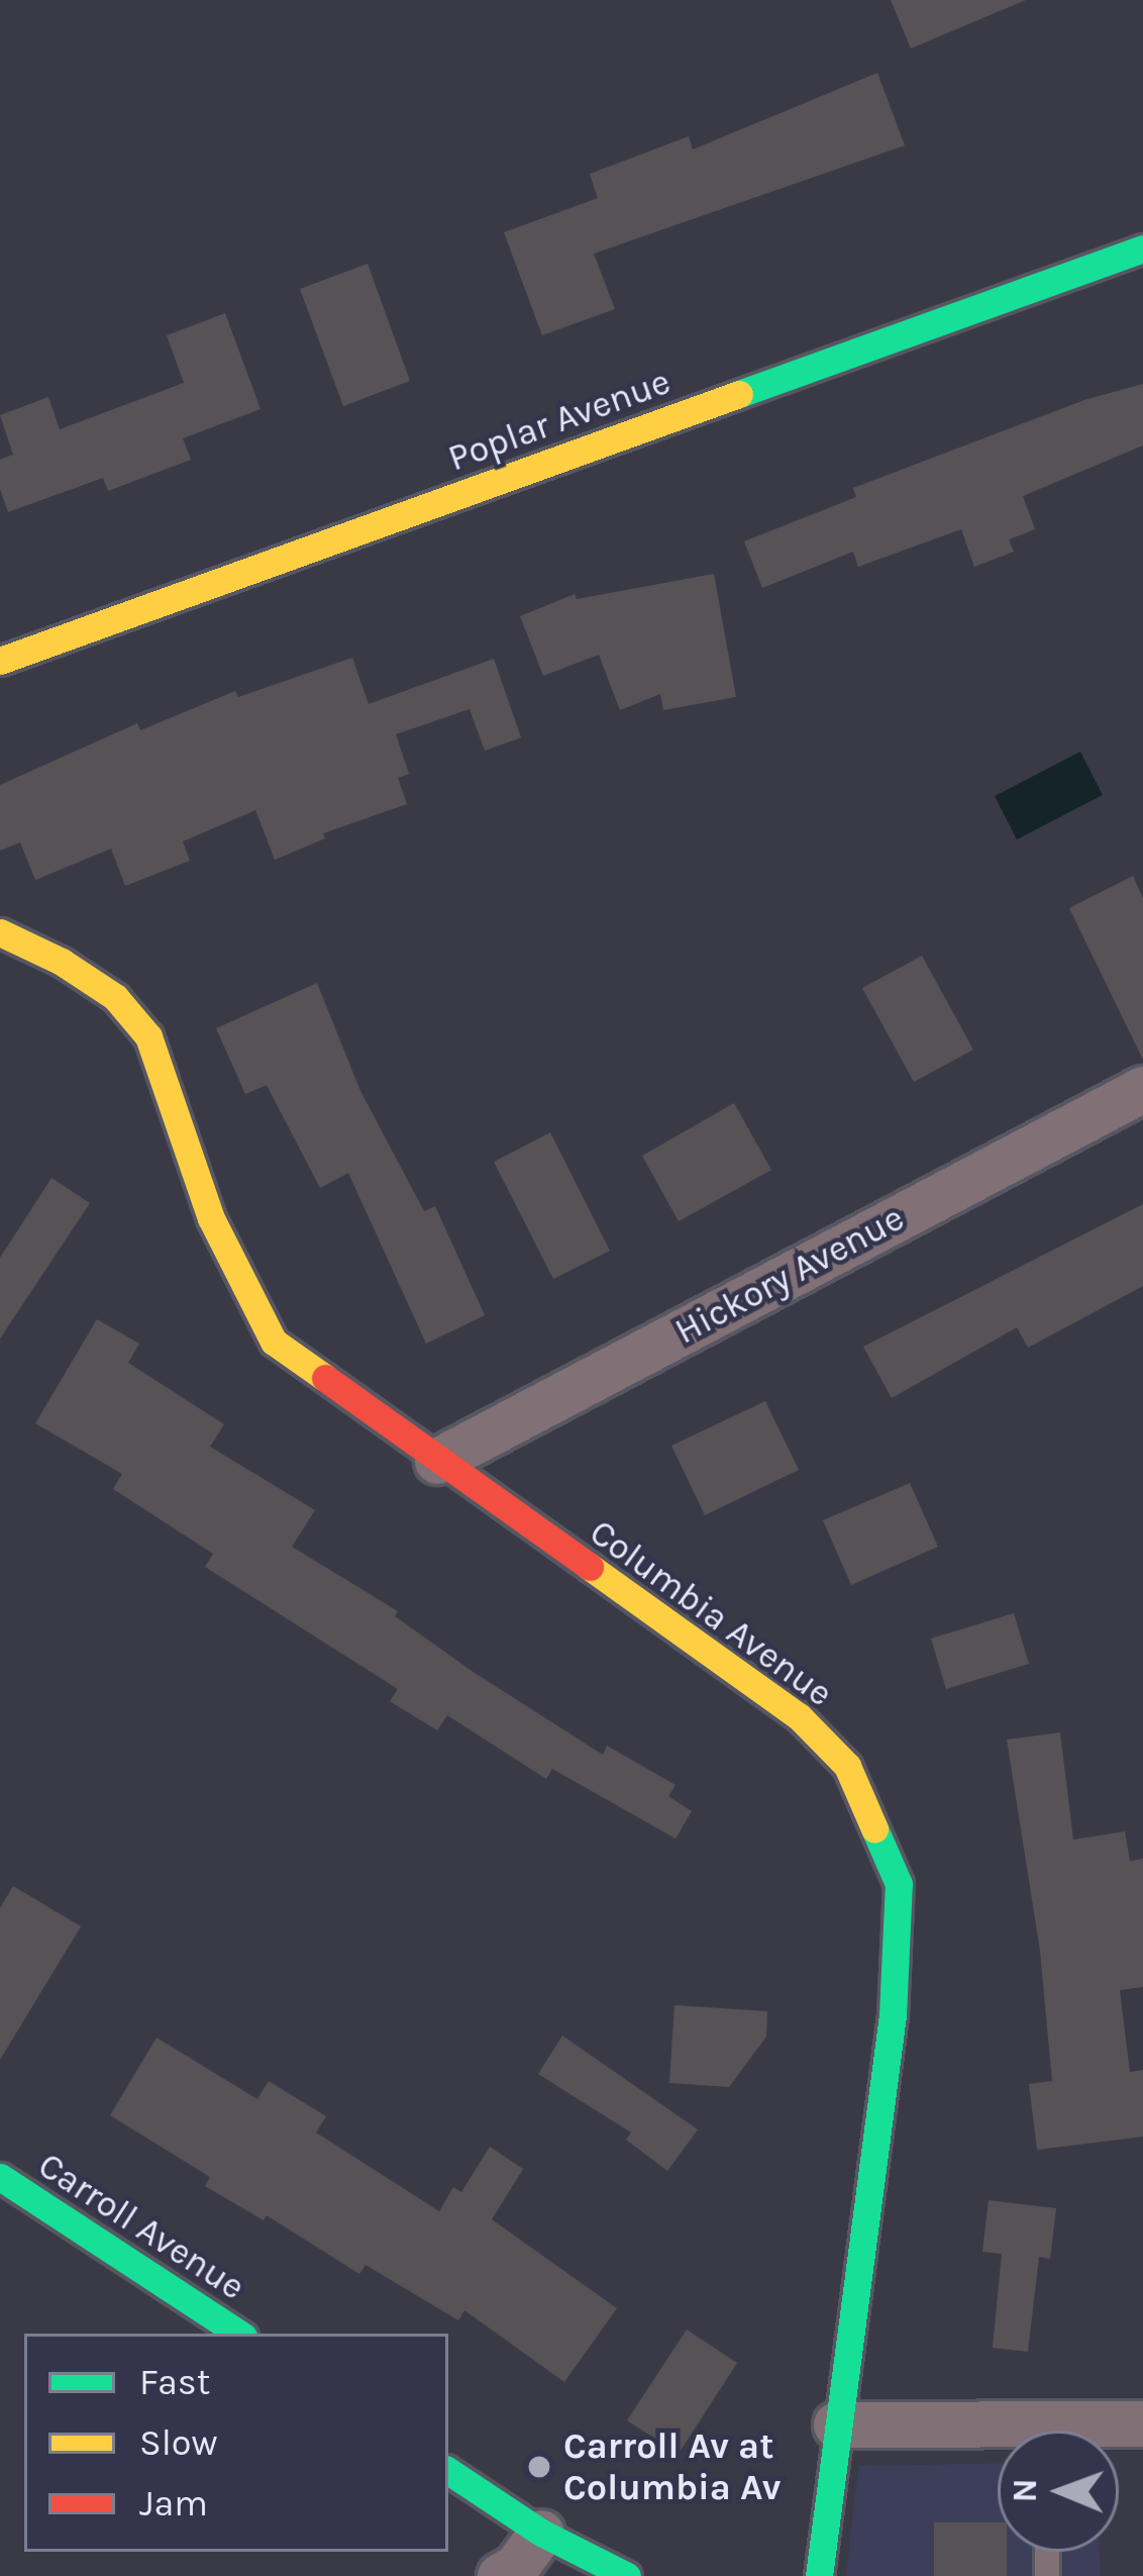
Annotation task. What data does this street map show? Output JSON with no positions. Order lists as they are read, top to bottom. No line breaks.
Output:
{"streets":{"street":["Poplar Avenue","Hickory Avenue","Columbia Avenue","Carroll Avenue"]},"crossings":[["Hickory Avenue","Columbia Avenue"]],"places":["Carroll Av at Columbia Av"],"legend":["Fast","Slow","Jam"],"north":"left"}
